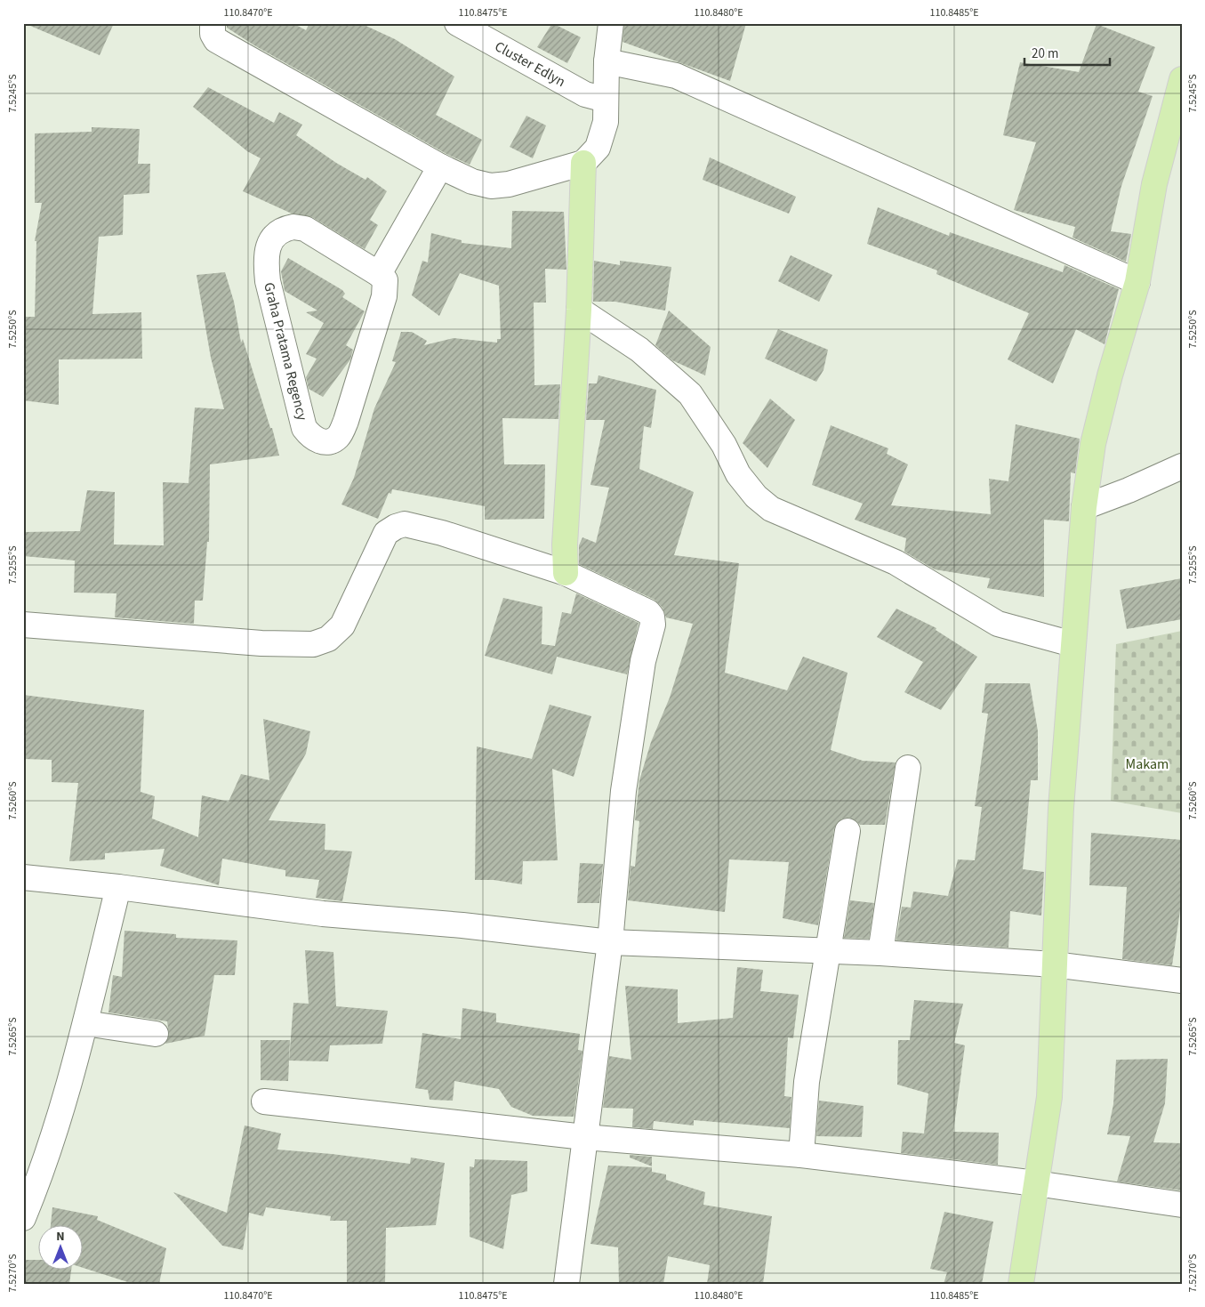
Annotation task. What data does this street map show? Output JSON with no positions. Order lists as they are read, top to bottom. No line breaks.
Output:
{"streets":{"street":["Cluster Edlyn","Graha Pratama Regency"]},"parks":["Makam"],"scale_bar":"20 m","north":"top","coordinates":["110.8470°E","110.8475°E","110.8480°E","110.8485°E","7.5245°S","7.5250°S","7.5255°S","7.5260°S","7.5265°S","7.5270°S"]}
